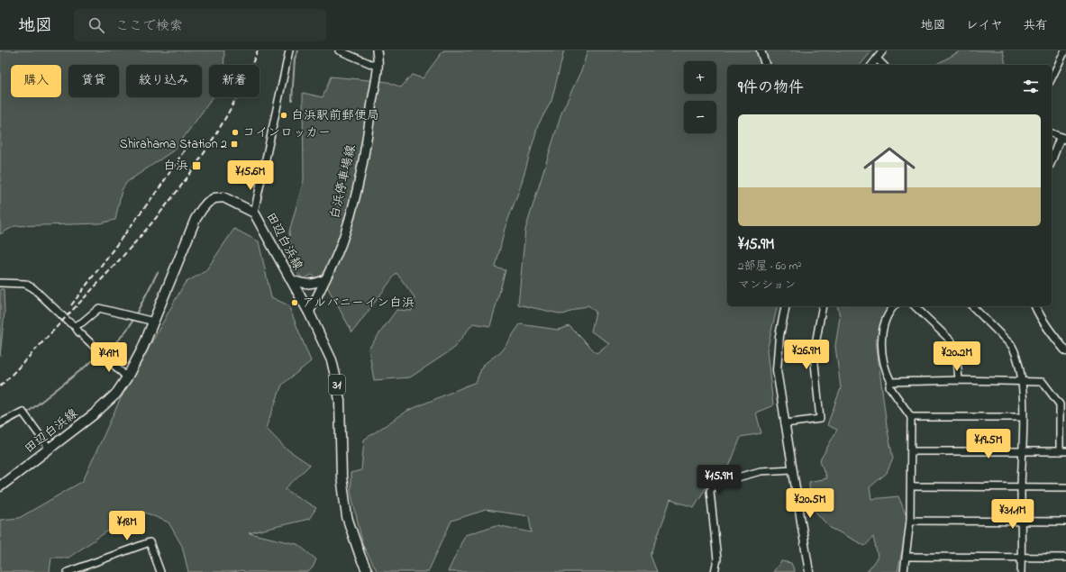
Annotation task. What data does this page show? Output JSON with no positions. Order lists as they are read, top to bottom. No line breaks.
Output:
{"streets":{"main road":["白浜停車場線","田辺白浜線","31"]},"crossings":[["白浜停車場線","田辺白浜線"]],"places":{"other":["白浜駅前郵便局","コインロッカー","アルバニーイン白浜"],"transit":["Shirahama Station 2","白浜"]},"page":{"header":"地図","search":"ここで検索","nav":["地図","レイヤ","共有"],"map_buttons":["+","−"],"chip":["購入","賃貸","絞り込み","新着"],"heading":"9件の物件","list":[{"name":"¥15.9M","note":"2部屋 · 60 m² · マンション"}],"price":["¥15.6M","¥26.9M","¥20.2M","¥49M","¥19.5M","¥15.9M","¥20.5M","¥31.1M","¥18M"]}}
